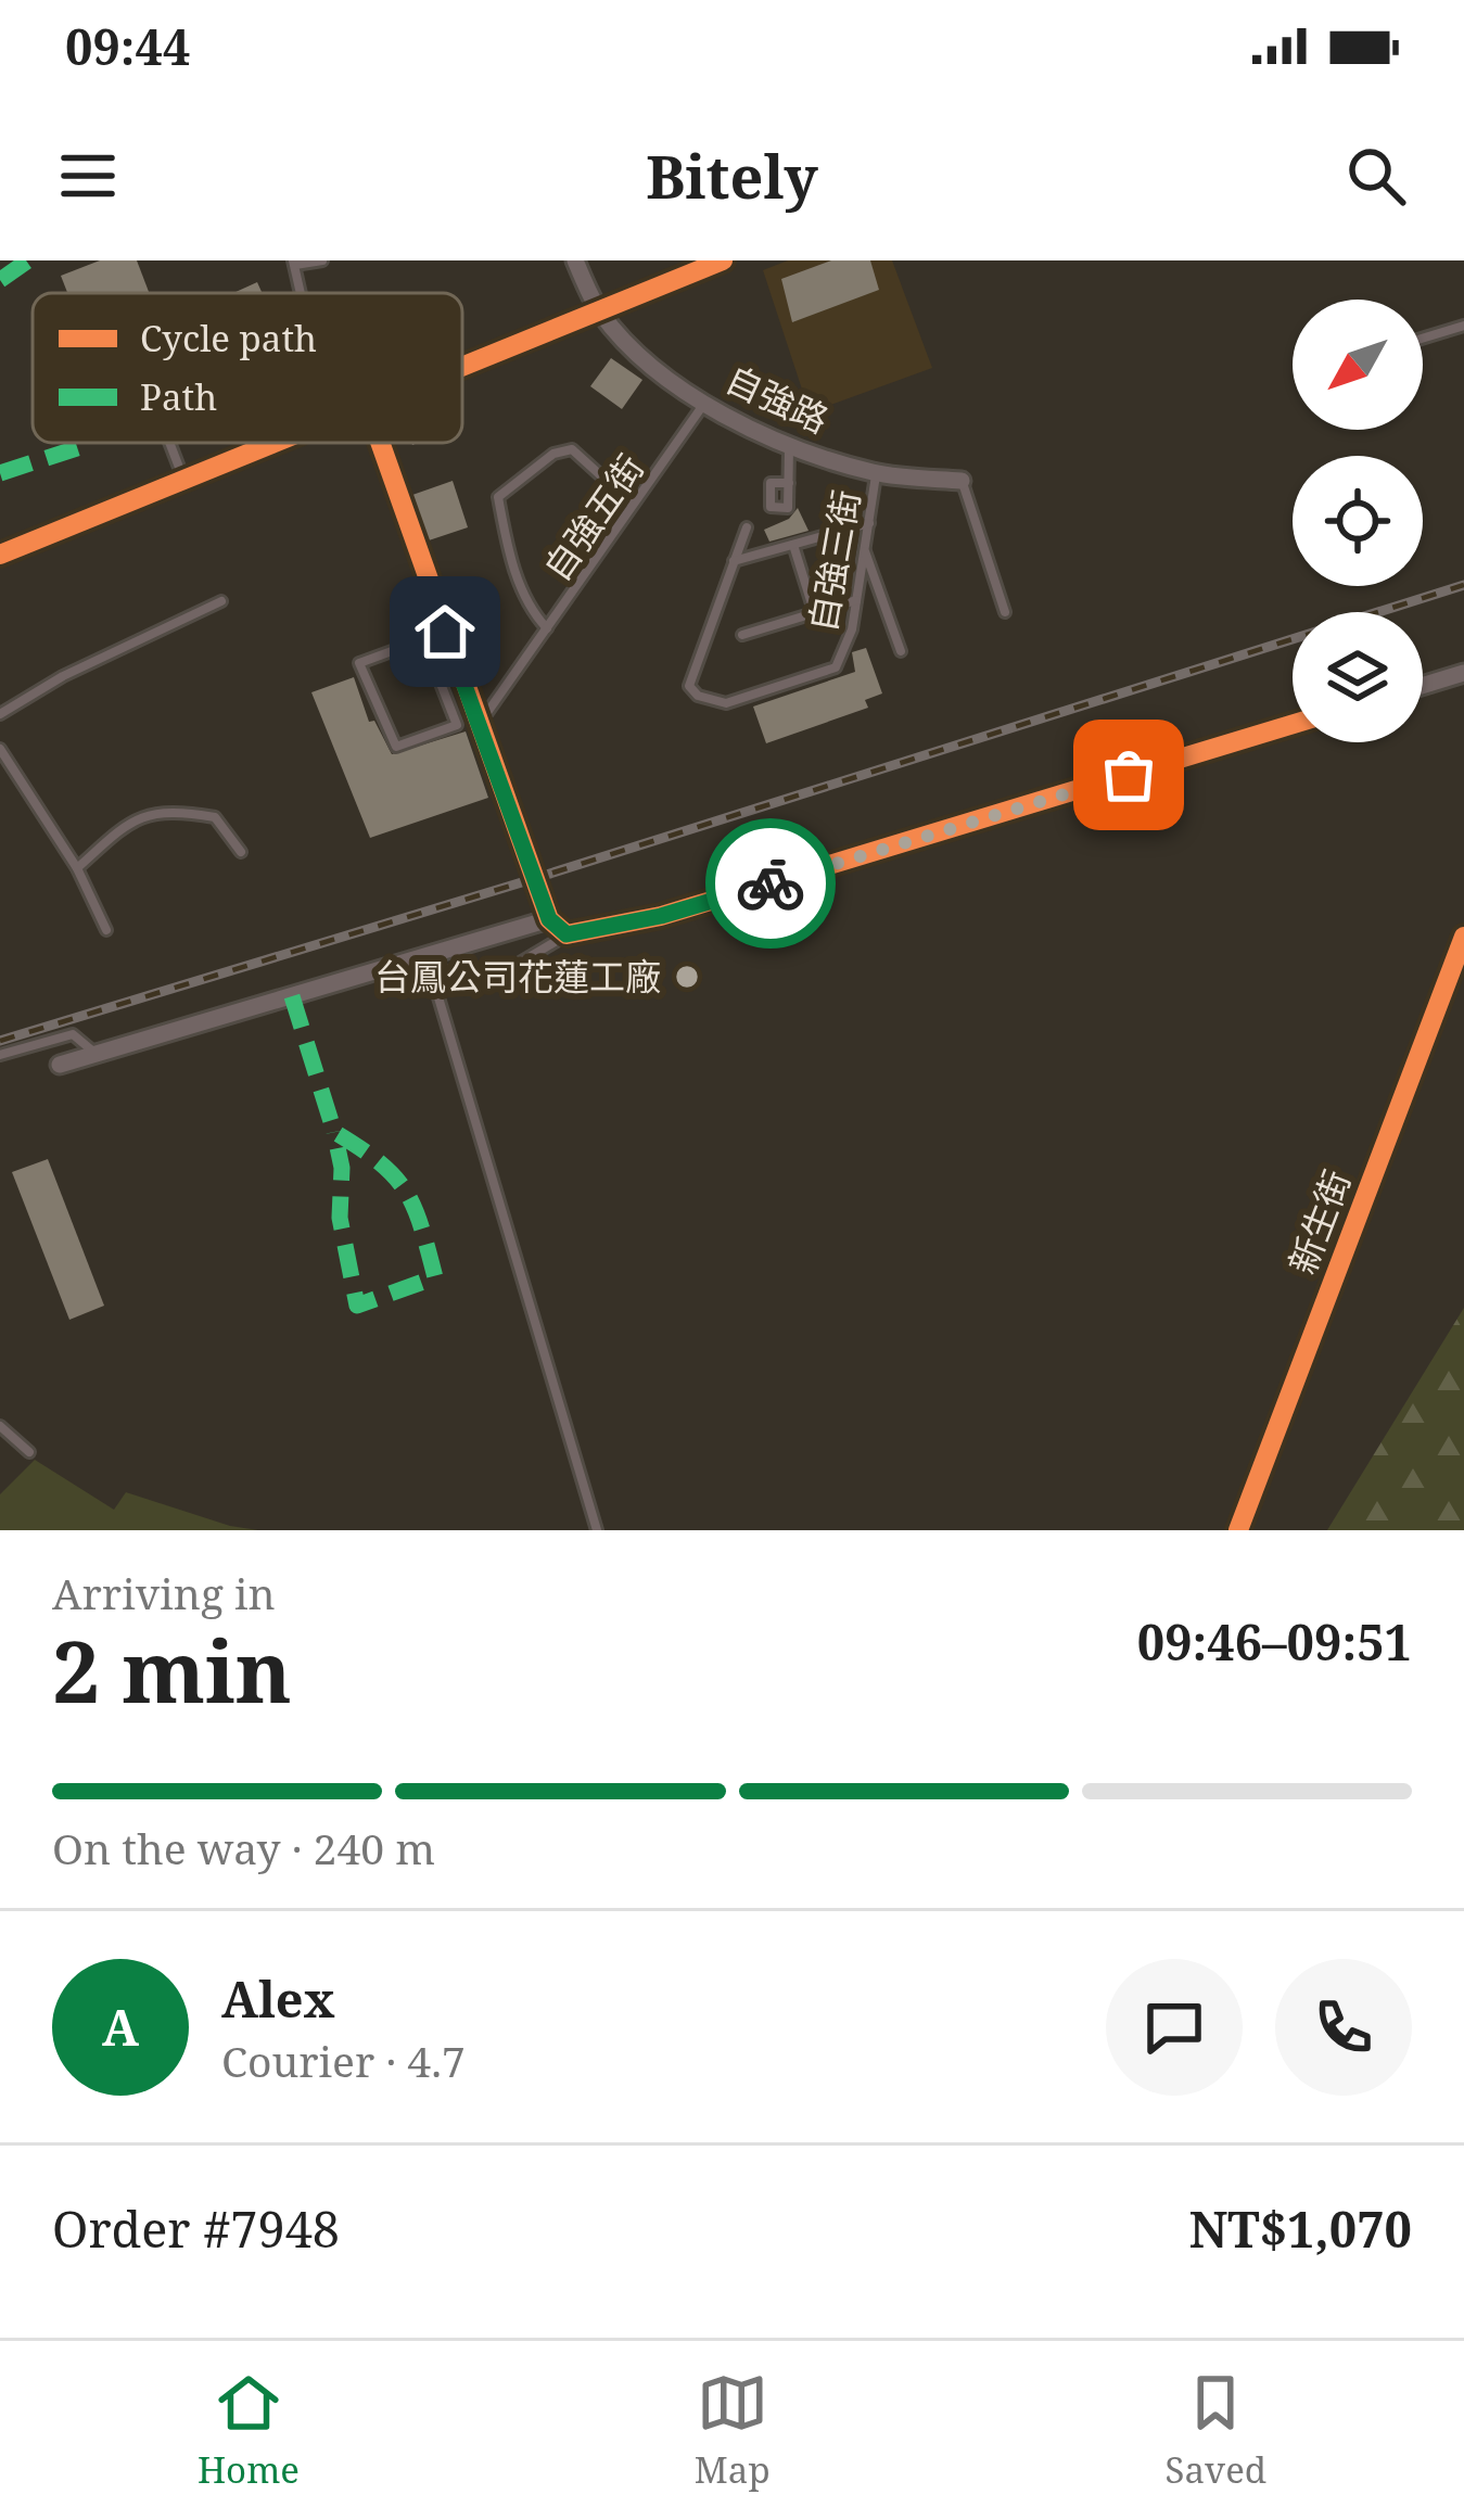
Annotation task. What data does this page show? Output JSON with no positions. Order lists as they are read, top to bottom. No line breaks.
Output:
{"streets":{"street":["自強路","新生街"],"lane":["自強五街","自強三街"]},"crossings":[["自強路","自強五街"],["自強路","自強三街"]],"places":["台鳳公司花蓮工廠"],"legend":["Cycle path","Path"],"north":"bottom left","page":{"status":"09:44","header":"Bitely","heading":["2 min","Arriving in","09:46–09:51"],"panel":["Alex","Courier · 4.7","Order #7948","NT$1,070"],"bar":"On the way · 240 m","round":"A","tabs":["Home","Map","Saved"]}}
